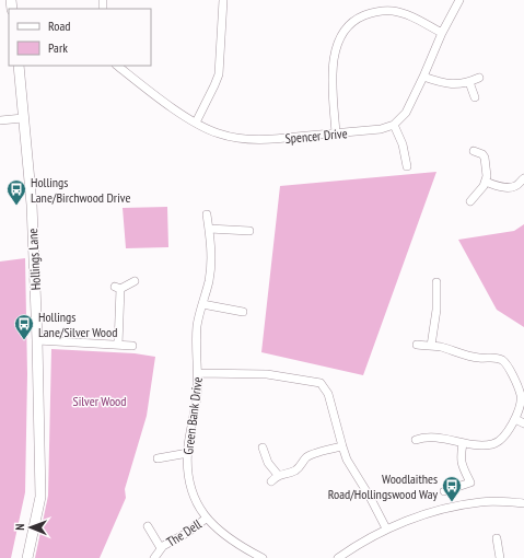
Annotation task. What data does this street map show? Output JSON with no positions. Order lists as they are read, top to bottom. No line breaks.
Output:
{"streets":{"street":["Spencer Drive","Hollings Lane","Green Bank Drive","The Dell"]},"crossings":[["Green Bank Drive","The Dell"]],"parks":["Silver Wood"],"places":{"bus stop":["Hollings Lane/Birchwood Drive","Hollings Lane/Silver Wood","Woodlaithes Road/Hollingswood Way"]},"legend":["Road","Park"],"north":"left"}
